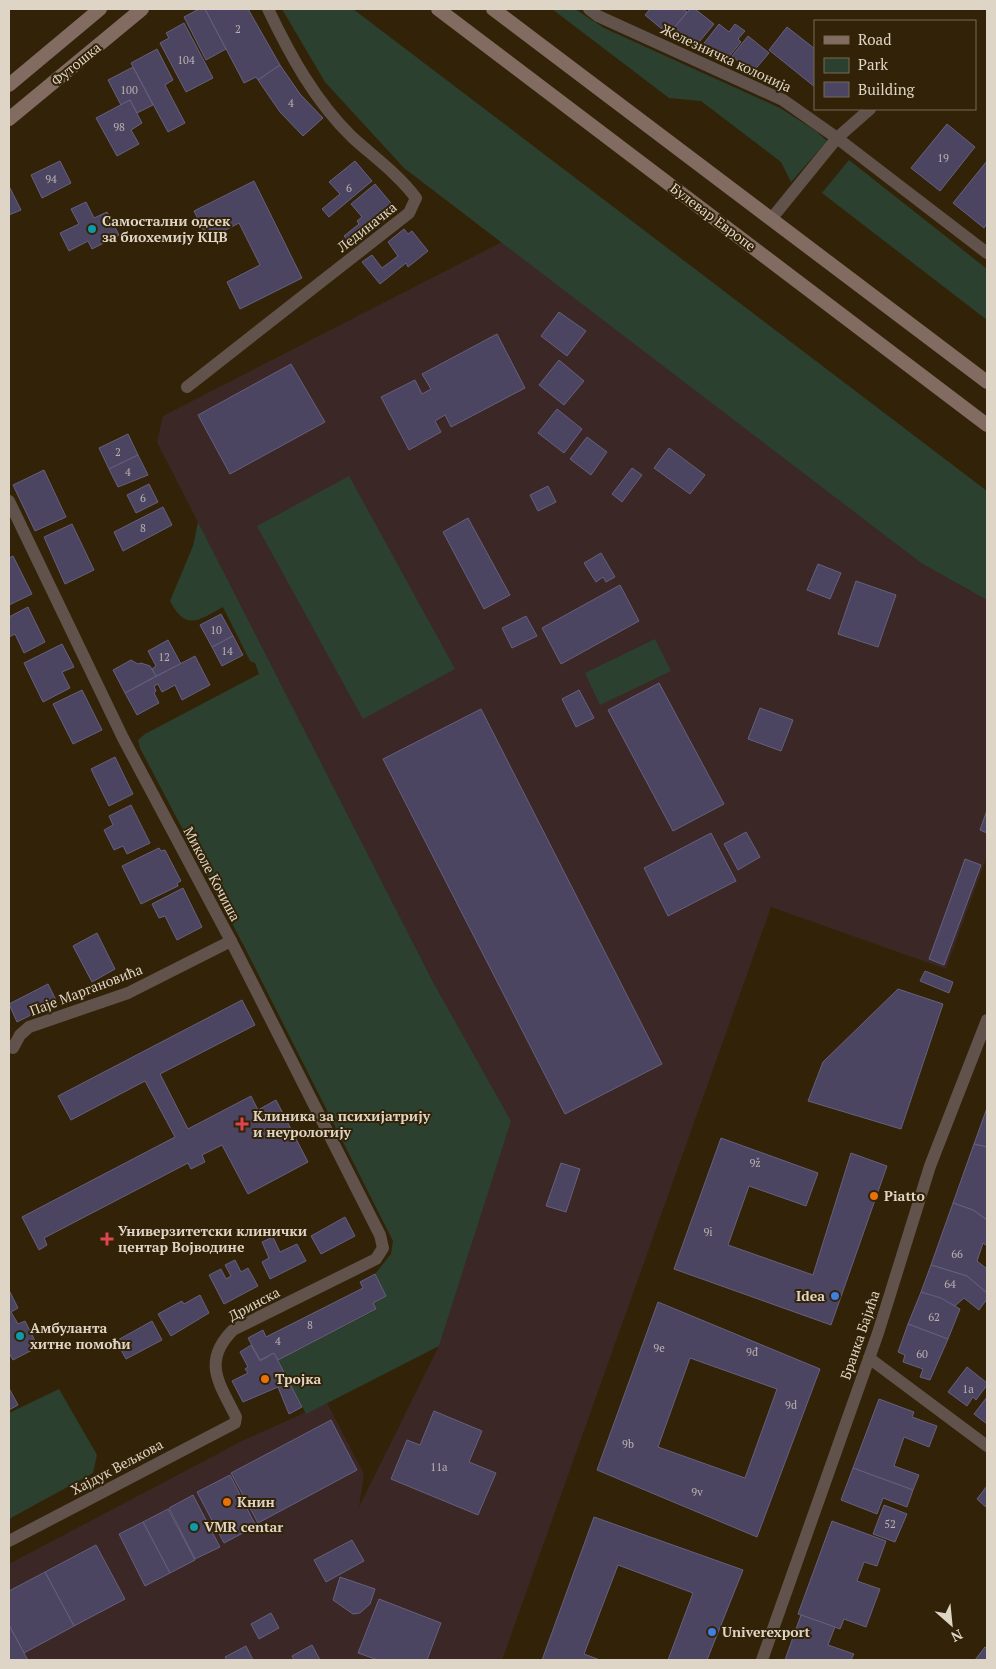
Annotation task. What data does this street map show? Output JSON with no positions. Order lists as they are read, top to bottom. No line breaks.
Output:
{"streets":{"main road":["Футошка","Булевар Европе"],"street":["Железничка колонија","Лединачка","Миколе Кочиша","Паје Маргановића","Дринска","Бранка Бајића","Хајдук Вељкова"]},"crossings":[["Миколе Кочиша","Паје Маргановића"],["Миколе Кочиша","Дринска"],["Дринска","Хајдук Вељкова"]],"places":{"other":["Самостални одсек за биохемију КЦВ","Piatto","Idea","Амбуланта хитне помоћи","Тројка","Книн","VMR centar","Univerexport"],"health":["Клиника за психијатрију и неурологију","Универзитетски клинички центар Војводине"]},"house_numbers":["2","104","100","4","98","19","94","6","2","4","6","8","10","14","12","9ž","9i","66","64","62","8","4","9e","9đ","60","1a","9d","9b","11a","9v","52"],"legend":["Road","Park","Building"],"north":"bottom right"}
